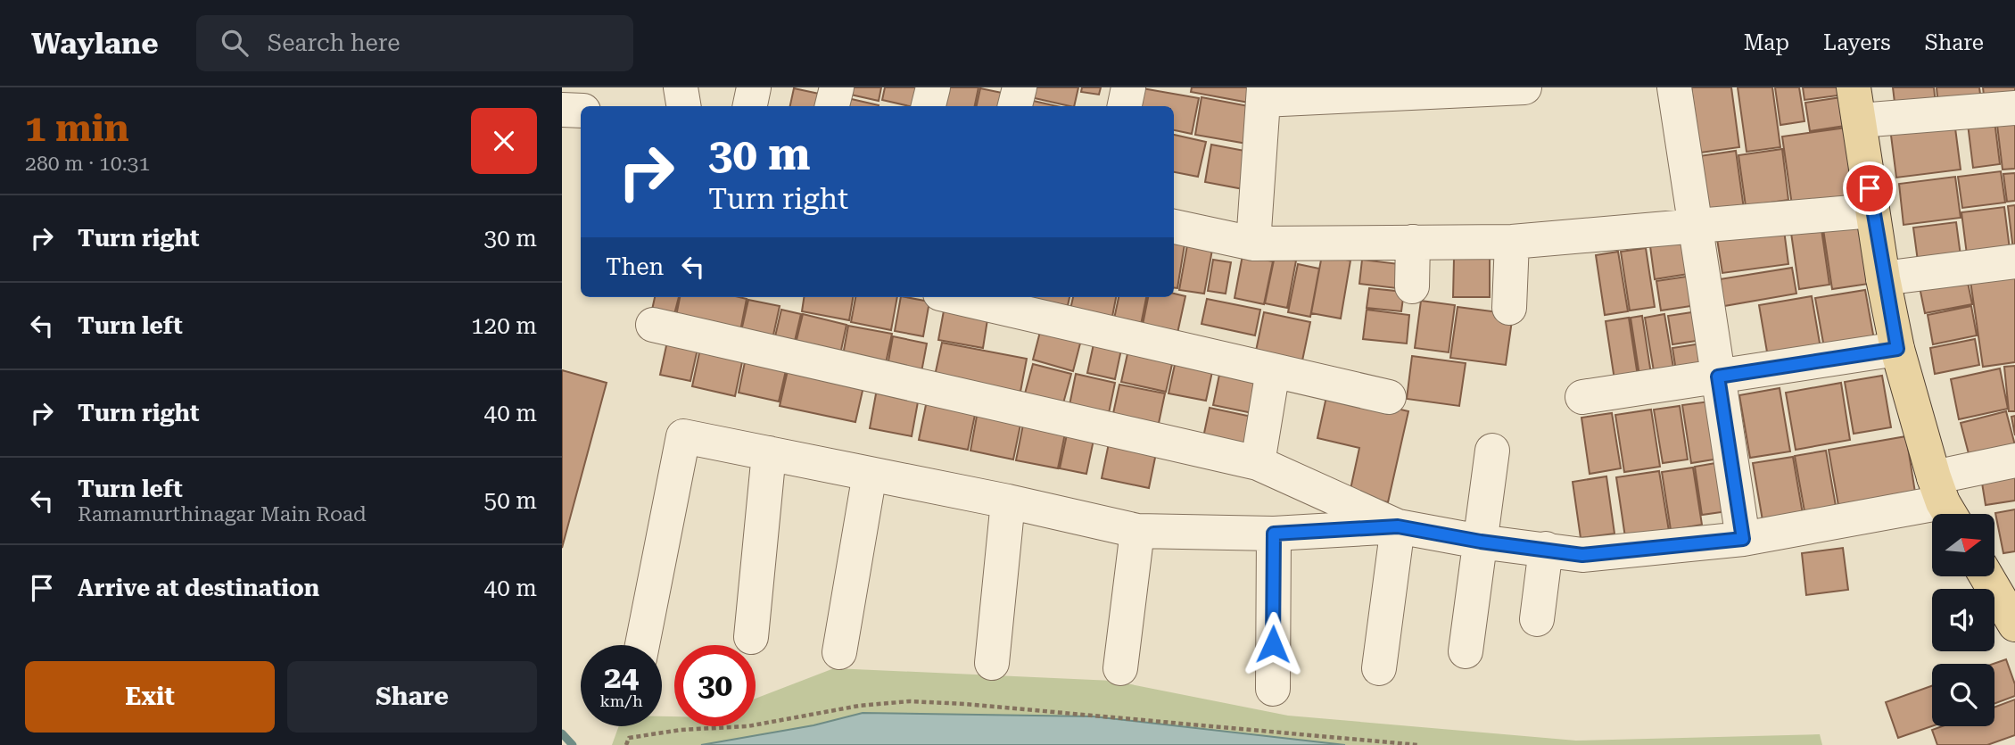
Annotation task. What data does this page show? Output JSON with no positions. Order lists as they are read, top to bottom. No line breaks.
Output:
{"north":"right","page":{"header":"Waylane","search":"Search here","nav":["Map","Layers","Share"],"heading":["1 min","280 m · 10:31"],"turn":["30 m","Turn right"],"list":[{"name":"Turn right","value":"30 m"},{"name":"Turn left","value":"120 m"},{"name":"Turn right","value":"40 m"},{"name":"Turn left","note":"Ramamurthinagar Main Road","value":"50 m"},{"name":"Arrive at destination","value":"40 m"}],"then":"Then","speed":"24 km/h","limit":"30","buttons":["Exit","Share"]}}
